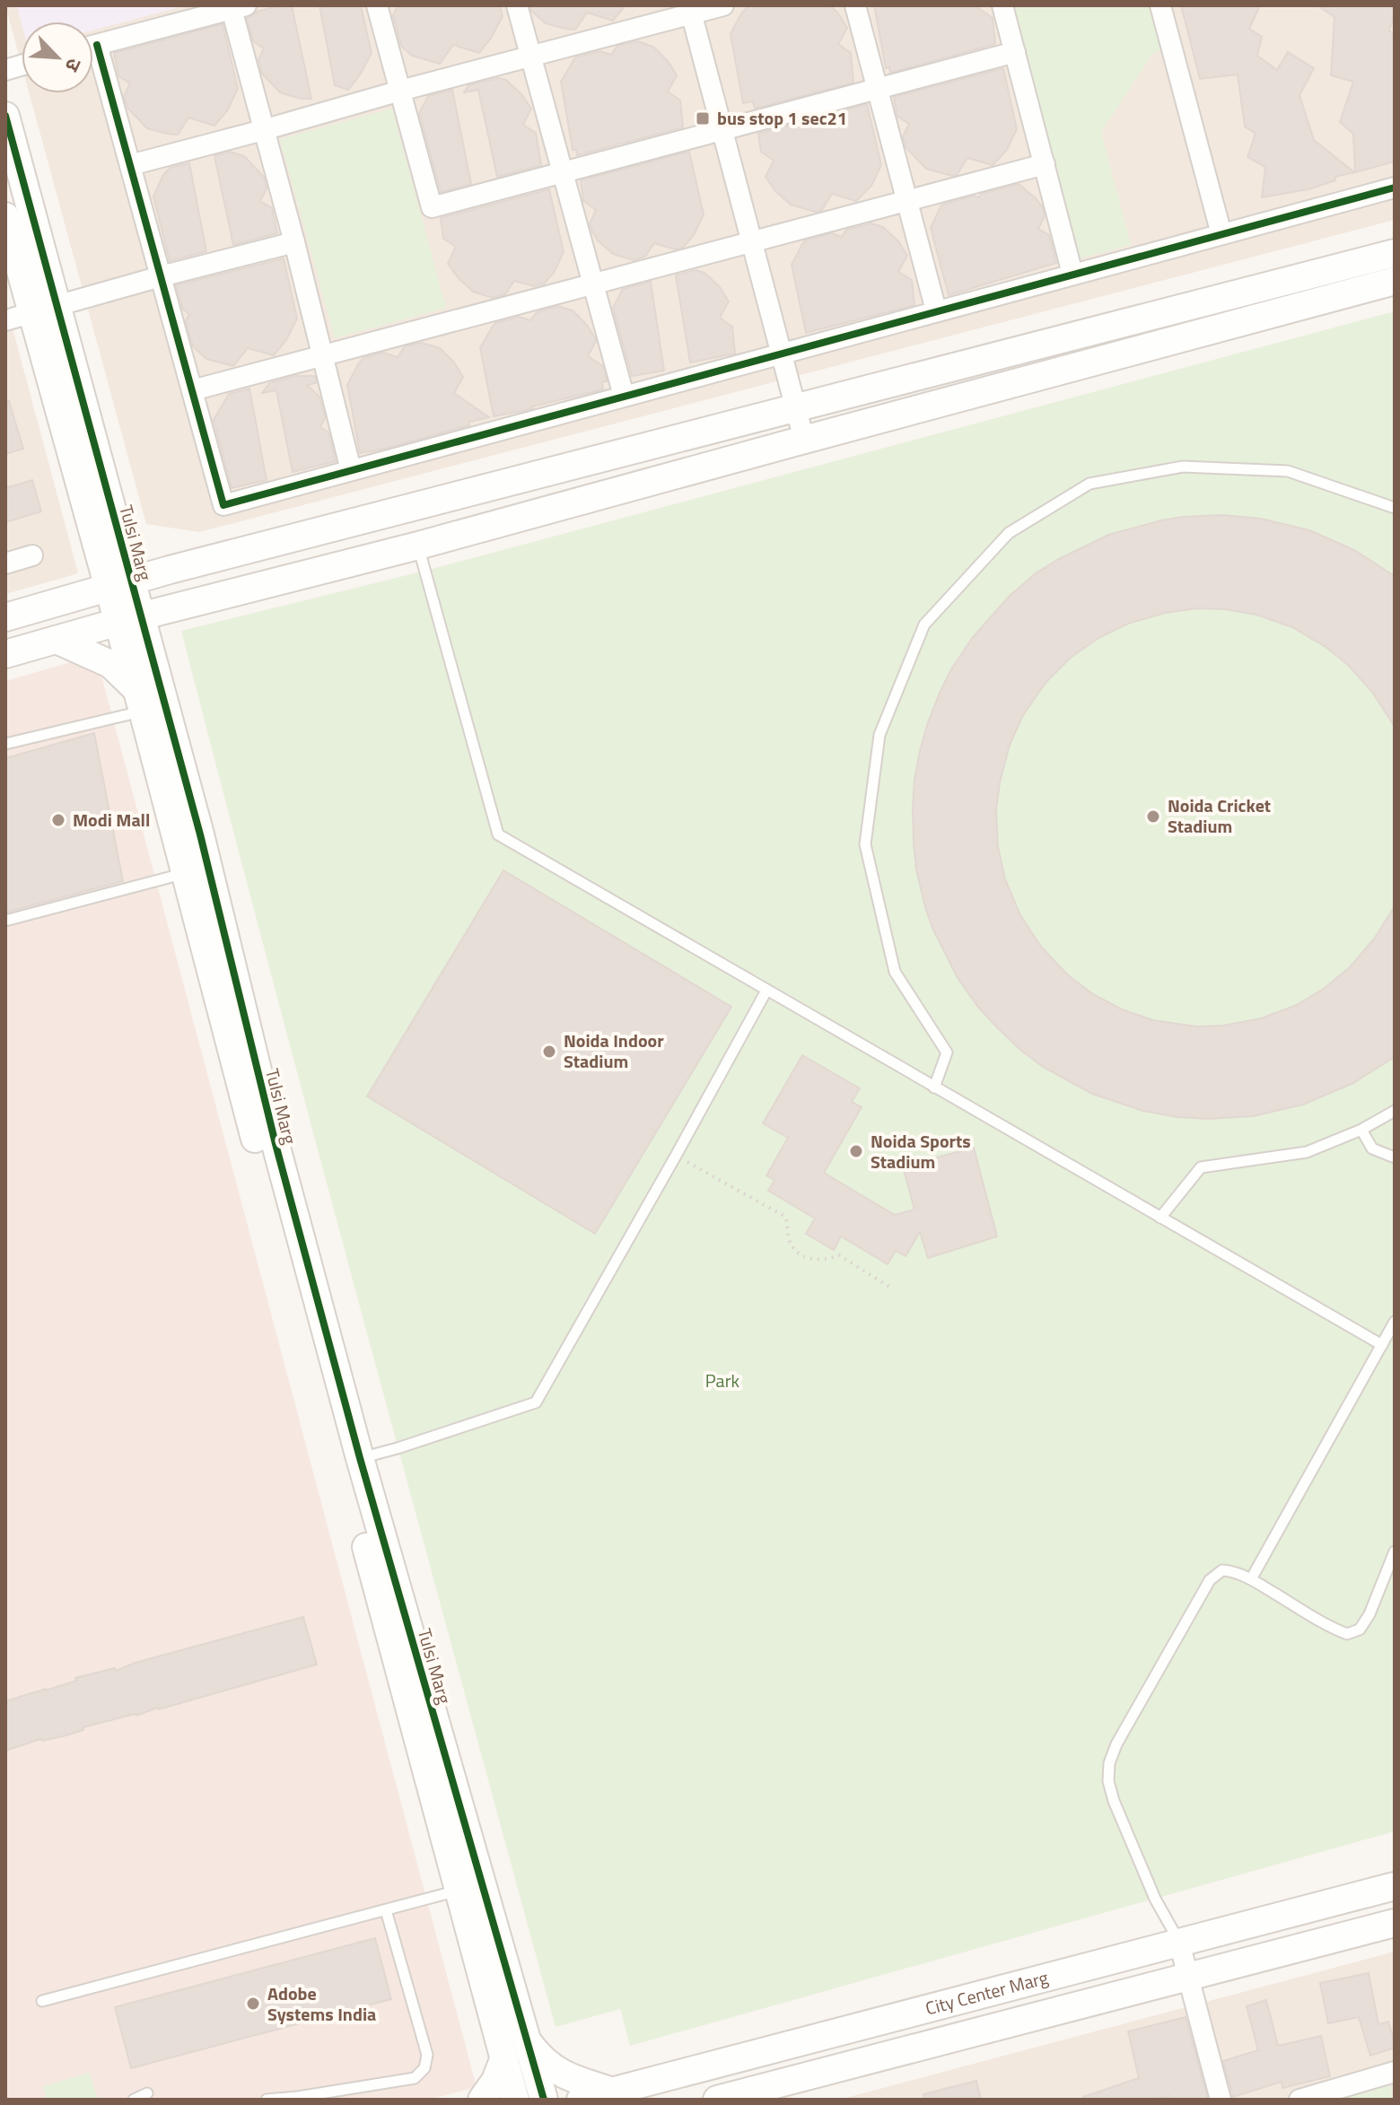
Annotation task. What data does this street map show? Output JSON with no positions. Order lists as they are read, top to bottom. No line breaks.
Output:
{"streets":{"street":["Tulsi Marg","City Center Marg"]},"parks":["Park"],"places":{"transit":["bus stop 1 sec21"],"other":["Noida Cricket Stadium","Modi Mall","Noida Indoor Stadium","Noida Sports Stadium","Adobe Systems India"]},"north":"bottom right"}
